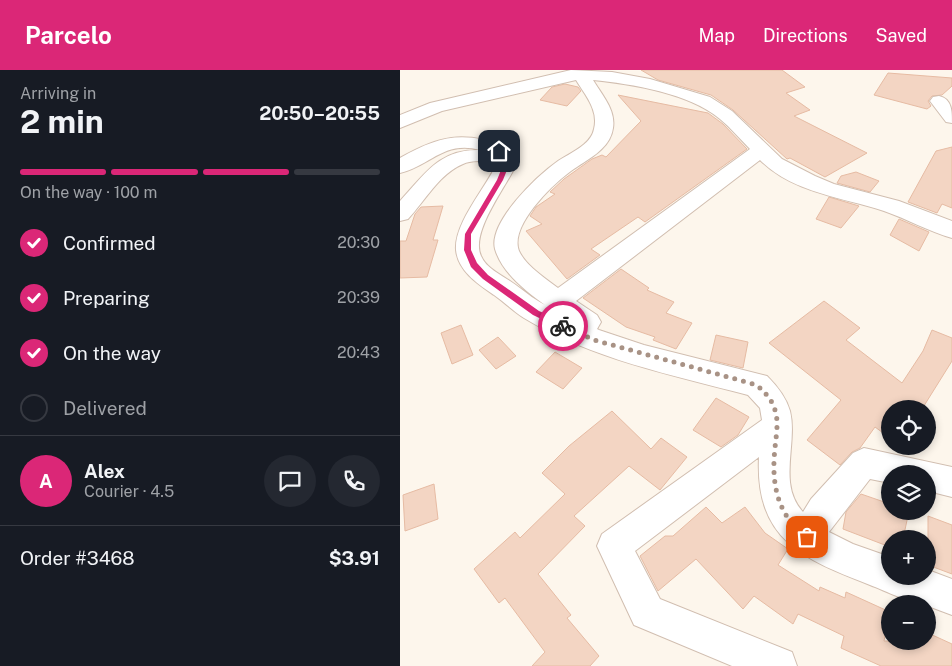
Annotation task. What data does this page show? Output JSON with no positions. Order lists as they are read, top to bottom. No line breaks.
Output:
{"page":{"header":"Parcelo","nav":["Map","Directions","Saved"],"heading":["2 min","Arriving in","20:50–20:55"],"panel":["Alex","Courier · 4.5","Order #3468","$3.91"],"bar":"On the way · 100 m","list":[["Confirmed","20:30"],["Preparing","20:39"],["On the way","20:43"],"Delivered"],"map_buttons":["+","−"],"round":"A"}}
